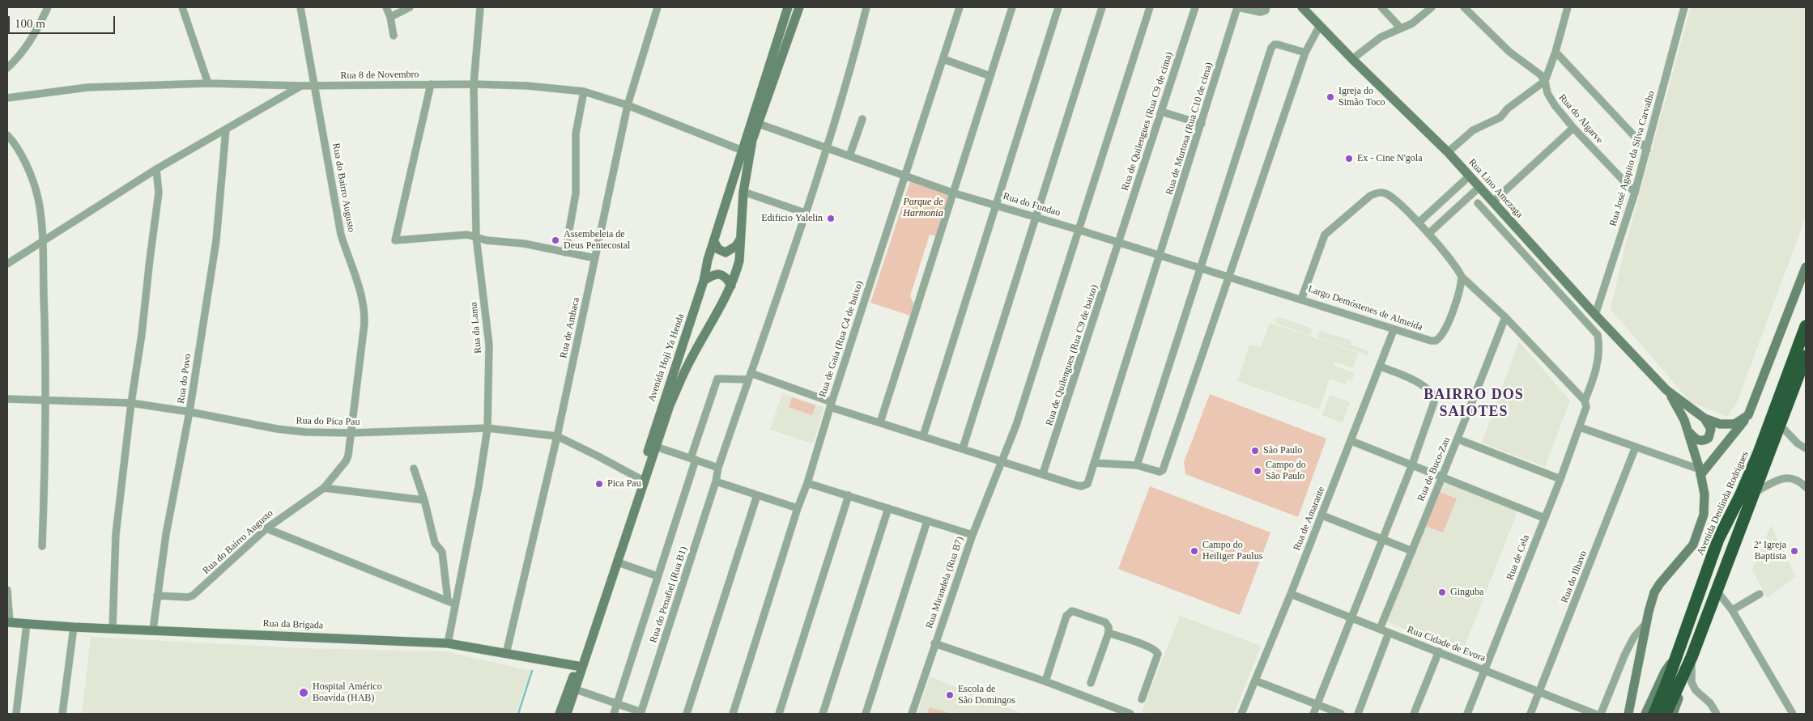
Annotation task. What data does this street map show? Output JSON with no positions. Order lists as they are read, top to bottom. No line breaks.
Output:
{"streets":{"highway":["Avenida Deolinda Rodrigues"],"street":["Rua 8 de Novembro","Rua do Algarve","Rua de Quilengues (Rua C9 de cima)","Rua de Murtosa (Rua C10 de cima)","Rua José Agapito da Silva Carvalho","Rua do Bairro Augusto","Rua Lino Amezaga","Rua do Fundao","Largo Demóstenes de Almeida","Rua da Lama","Rua de Ambaca","Rua de Gaia (Rua C4 de baixo)","Rua de Quilengues (Rua C9 de baixo)","Avenida Hoji Ya Henda","Rua do Povo","Rua do Pica Pau","Rua de Buco-Zau","Rua de Amarante","Rua de Cela","Rua do Ilhavo","Rua Mirandela (Rua B7)","Rua do Penafiel (Rua B1)","Rua da Brigada","Rua Cidade de Evora"]},"crossings":[["Rua 8 de Novembro","Rua do Bairro Augusto"],["Rua 8 de Novembro","Rua da Lama"],["Rua 8 de Novembro","Rua de Ambaca"],["Rua 8 de Novembro","Avenida Hoji Ya Henda"],["Rua do Algarve","Rua José Agapito da Silva Carvalho"],["Rua de Quilengues (Rua C9 de cima)","Rua do Fundao"],["Rua de Quilengues (Rua C9 de cima)","Rua de Quilengues (Rua C9 de baixo)"],["Rua de Murtosa (Rua C10 de cima)","Rua do Fundao"],["Rua de Murtosa (Rua C10 de cima)","Rua de Quilengues (Rua C9 de baixo)"],["Rua José Agapito da Silva Carvalho","Rua Lino Amezaga"],["Rua do Bairro Augusto","Rua do Povo"],["Rua do Bairro Augusto","Rua do Pica Pau"],["Rua do Fundao","Largo Demóstenes de Almeida"],["Rua do Fundao","Rua de Gaia (Rua C4 de baixo)"],["Rua do Fundao","Rua de Quilengues (Rua C9 de baixo)"],["Rua do Fundao","Avenida Hoji Ya Henda"],["Rua do Fundao","Rua Mirandela (Rua B7)"],["Rua do Fundao","Rua do Penafiel (Rua B1)"],["Largo Demóstenes de Almeida","Rua de Amarante"],["Rua da Lama","Rua do Pica Pau"],["Rua da Lama","Rua da Brigada"],["Rua de Ambaca","Rua do Pica Pau"],["Rua de Ambaca","Rua da Brigada"],["Avenida Hoji Ya Henda","Rua do Pica Pau"],["Avenida Hoji Ya Henda","Rua da Brigada"],["Rua do Povo","Rua do Pica Pau"],["Rua do Povo","Rua da Brigada"],["Rua de Buco-Zau","Rua Cidade de Evora"],["Rua de Amarante","Rua Cidade de Evora"],["Rua de Cela","Rua Cidade de Evora"],["Rua do Ilhavo","Rua Cidade de Evora"]],"districts":["BAIRRO DOS SAIOTES"],"parks":["Parque de Harmonia"],"places":["Igreja do Simão Toco","Ex - Cine N'gola","Edificio Yalelin","Assembeleia de Deus Pentecostal","São Paulo","Campo do São Paulo","Pica Pau","Campo do Heiliger Paulus","2ª Igreja Baptista","Ginguba","Hospital Américo Boavida (HAB)","Escola de São Domingos"],"scale_bar":"100 m"}
